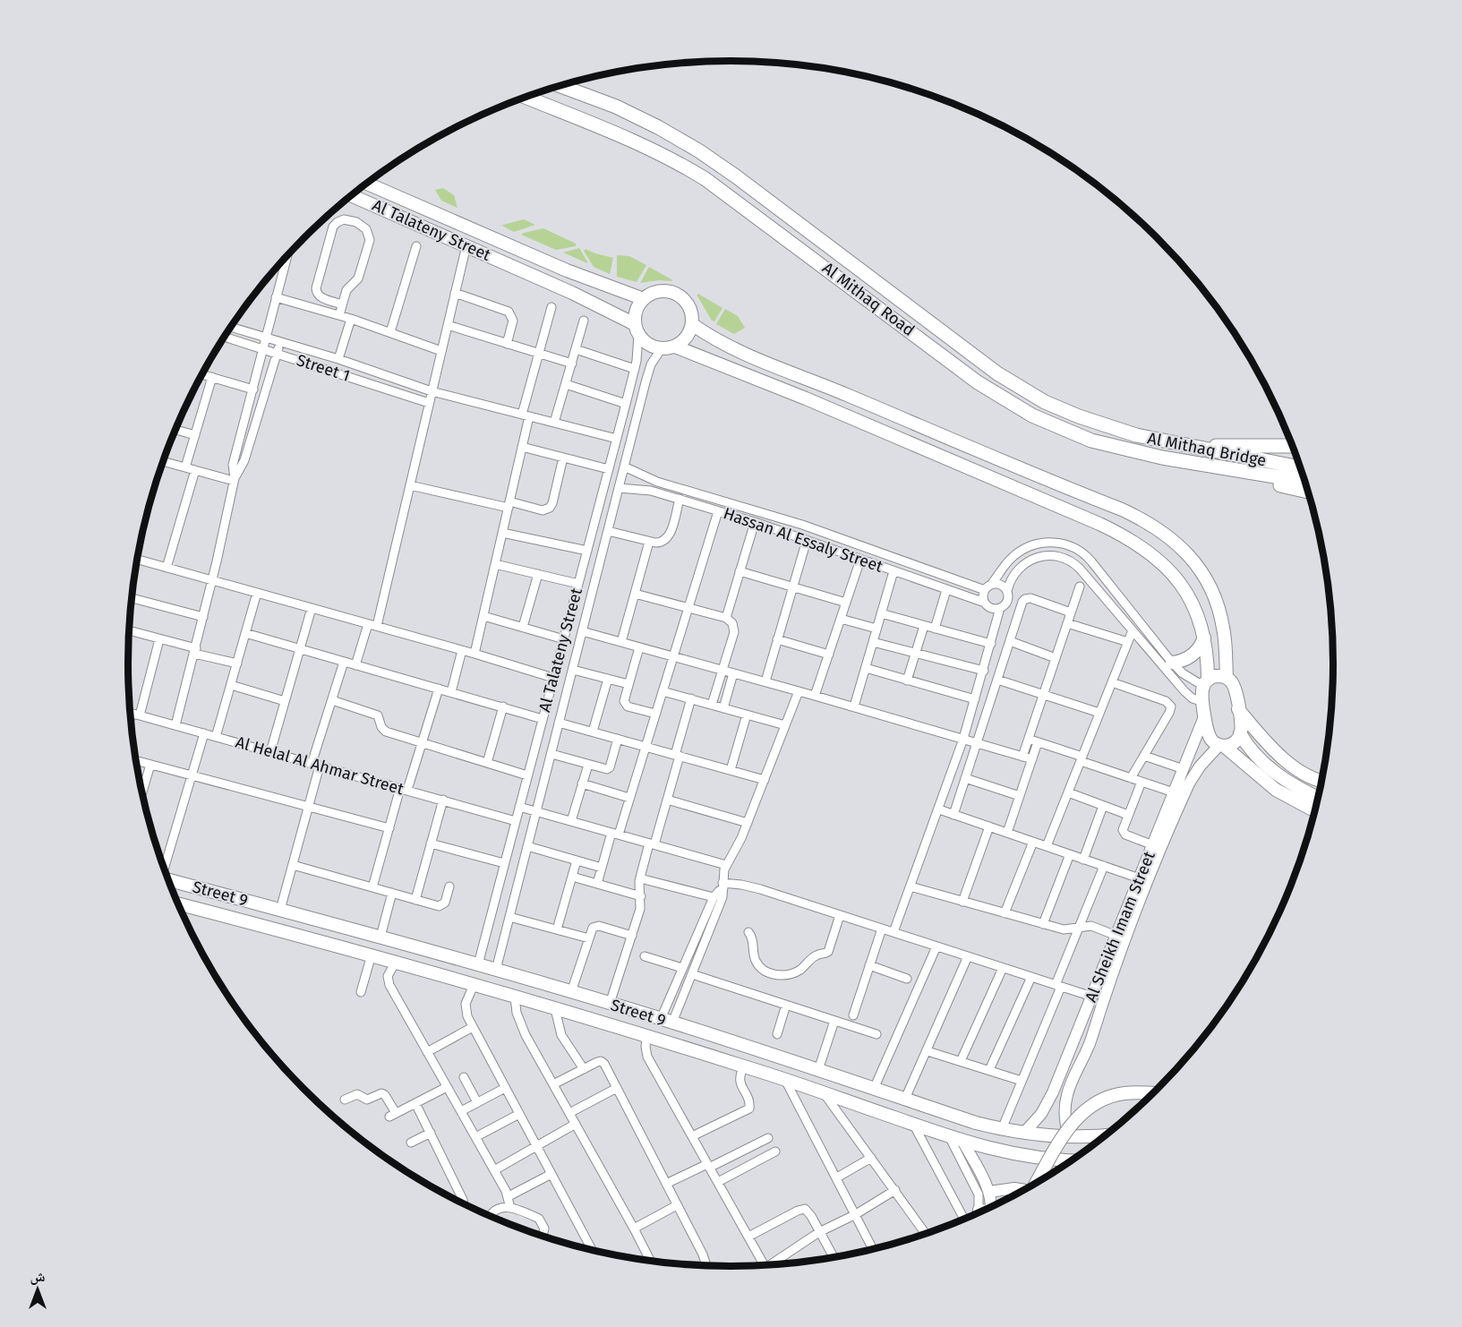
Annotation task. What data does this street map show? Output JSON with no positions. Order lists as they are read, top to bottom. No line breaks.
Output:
{"streets":{"main road":["Al Talateny Street","Al Mithaq Road","Al Mithaq Bridge","Street 9"],"street":["Street 1","Hassan Al Essaly Street","Al Helal Al Ahmar Street","Al Sheikh Imam Street"]},"crossings":[["Al Talateny Street","Street 1"],["Al Talateny Street","Hassan Al Essaly Street"],["Al Talateny Street","Al Helal Al Ahmar Street"],["Al Talateny Street","Street 9"],["Al Mithaq Road","Al Mithaq Bridge"],["Street 9","Al Sheikh Imam Street"]],"north":"top"}
